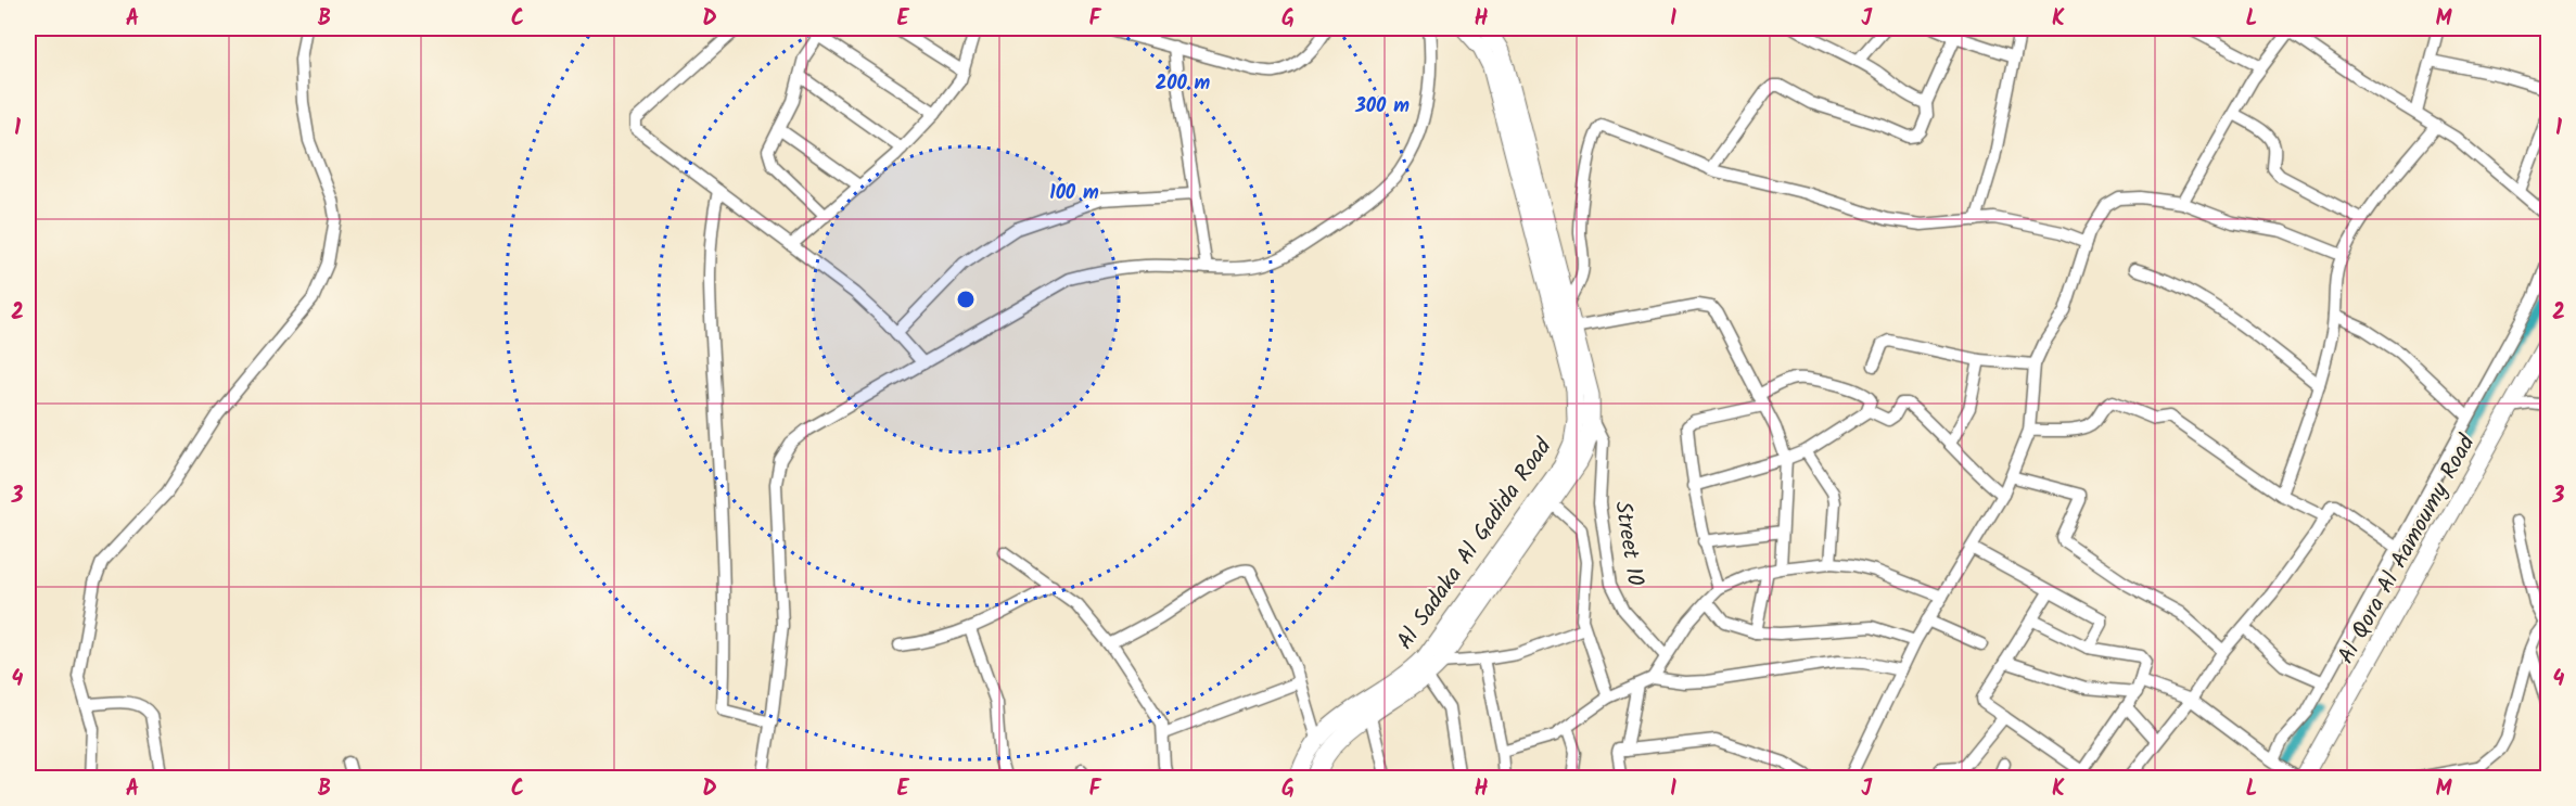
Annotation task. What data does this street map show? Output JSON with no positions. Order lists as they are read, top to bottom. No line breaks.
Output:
{"streets":{"street":["Al Sadaka Al Gadida Road","Street 10","Al Qora Al Aamoumy Road"]},"crossings":[["Al Sadaka Al Gadida Road","Street 10"]],"grid":{"columns":["A","B","C","D","E","F","G","H","I","J","K","L","M"],"rows":["1","2","3","4"]},"rings":["200 m","300 m","100 m"]}
